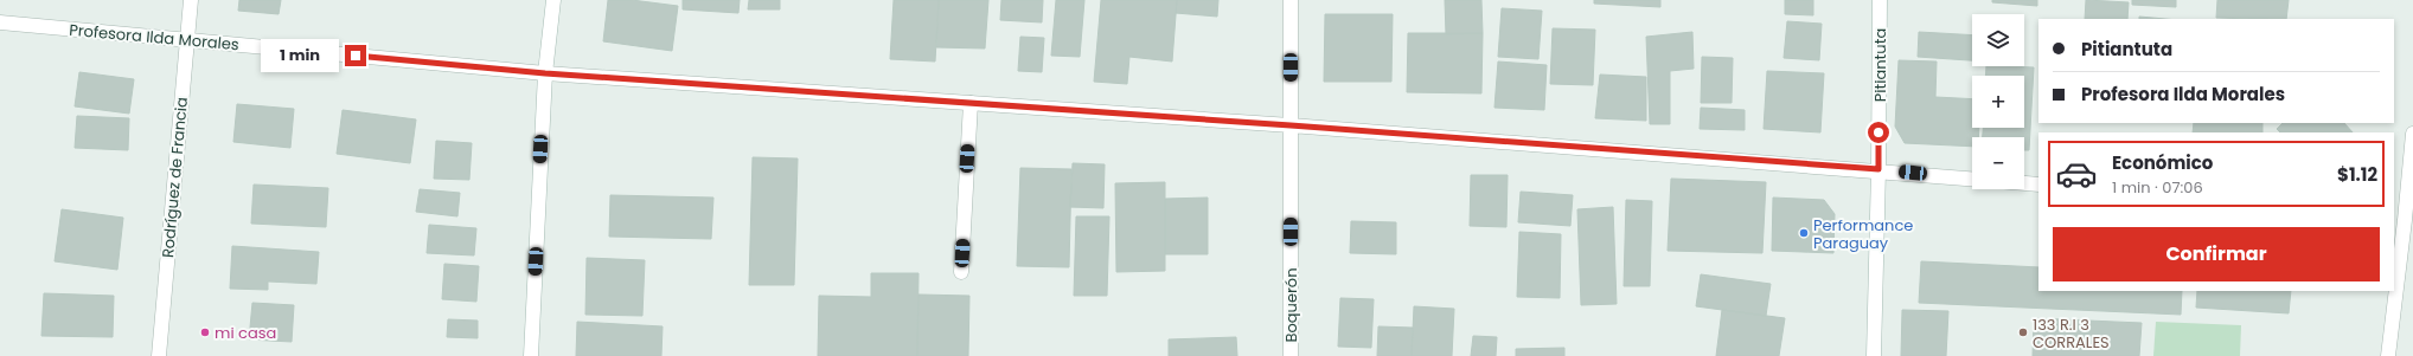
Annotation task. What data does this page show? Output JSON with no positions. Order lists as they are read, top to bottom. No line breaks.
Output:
{"streets":{"street":["Profesora Ilda Morales","Pitiantuta","Rodríguez de Francia","Boquerón"]},"crossings":[["Profesora Ilda Morales","Pitiantuta"],["Profesora Ilda Morales","Rodríguez de Francia"],["Profesora Ilda Morales","Boquerón"]],"places":["Performance Paraguay","mi casa","133 R.I 3 CORRALES"],"page":{"map_buttons":["+","−"],"banner":["Pitiantuta","Profesora Ilda Morales"],"bubble":"1 min","list":[{"name":"Económico","note":"1 min · 07:06","value":"$1.12"}],"buttons":"Confirmar"}}
